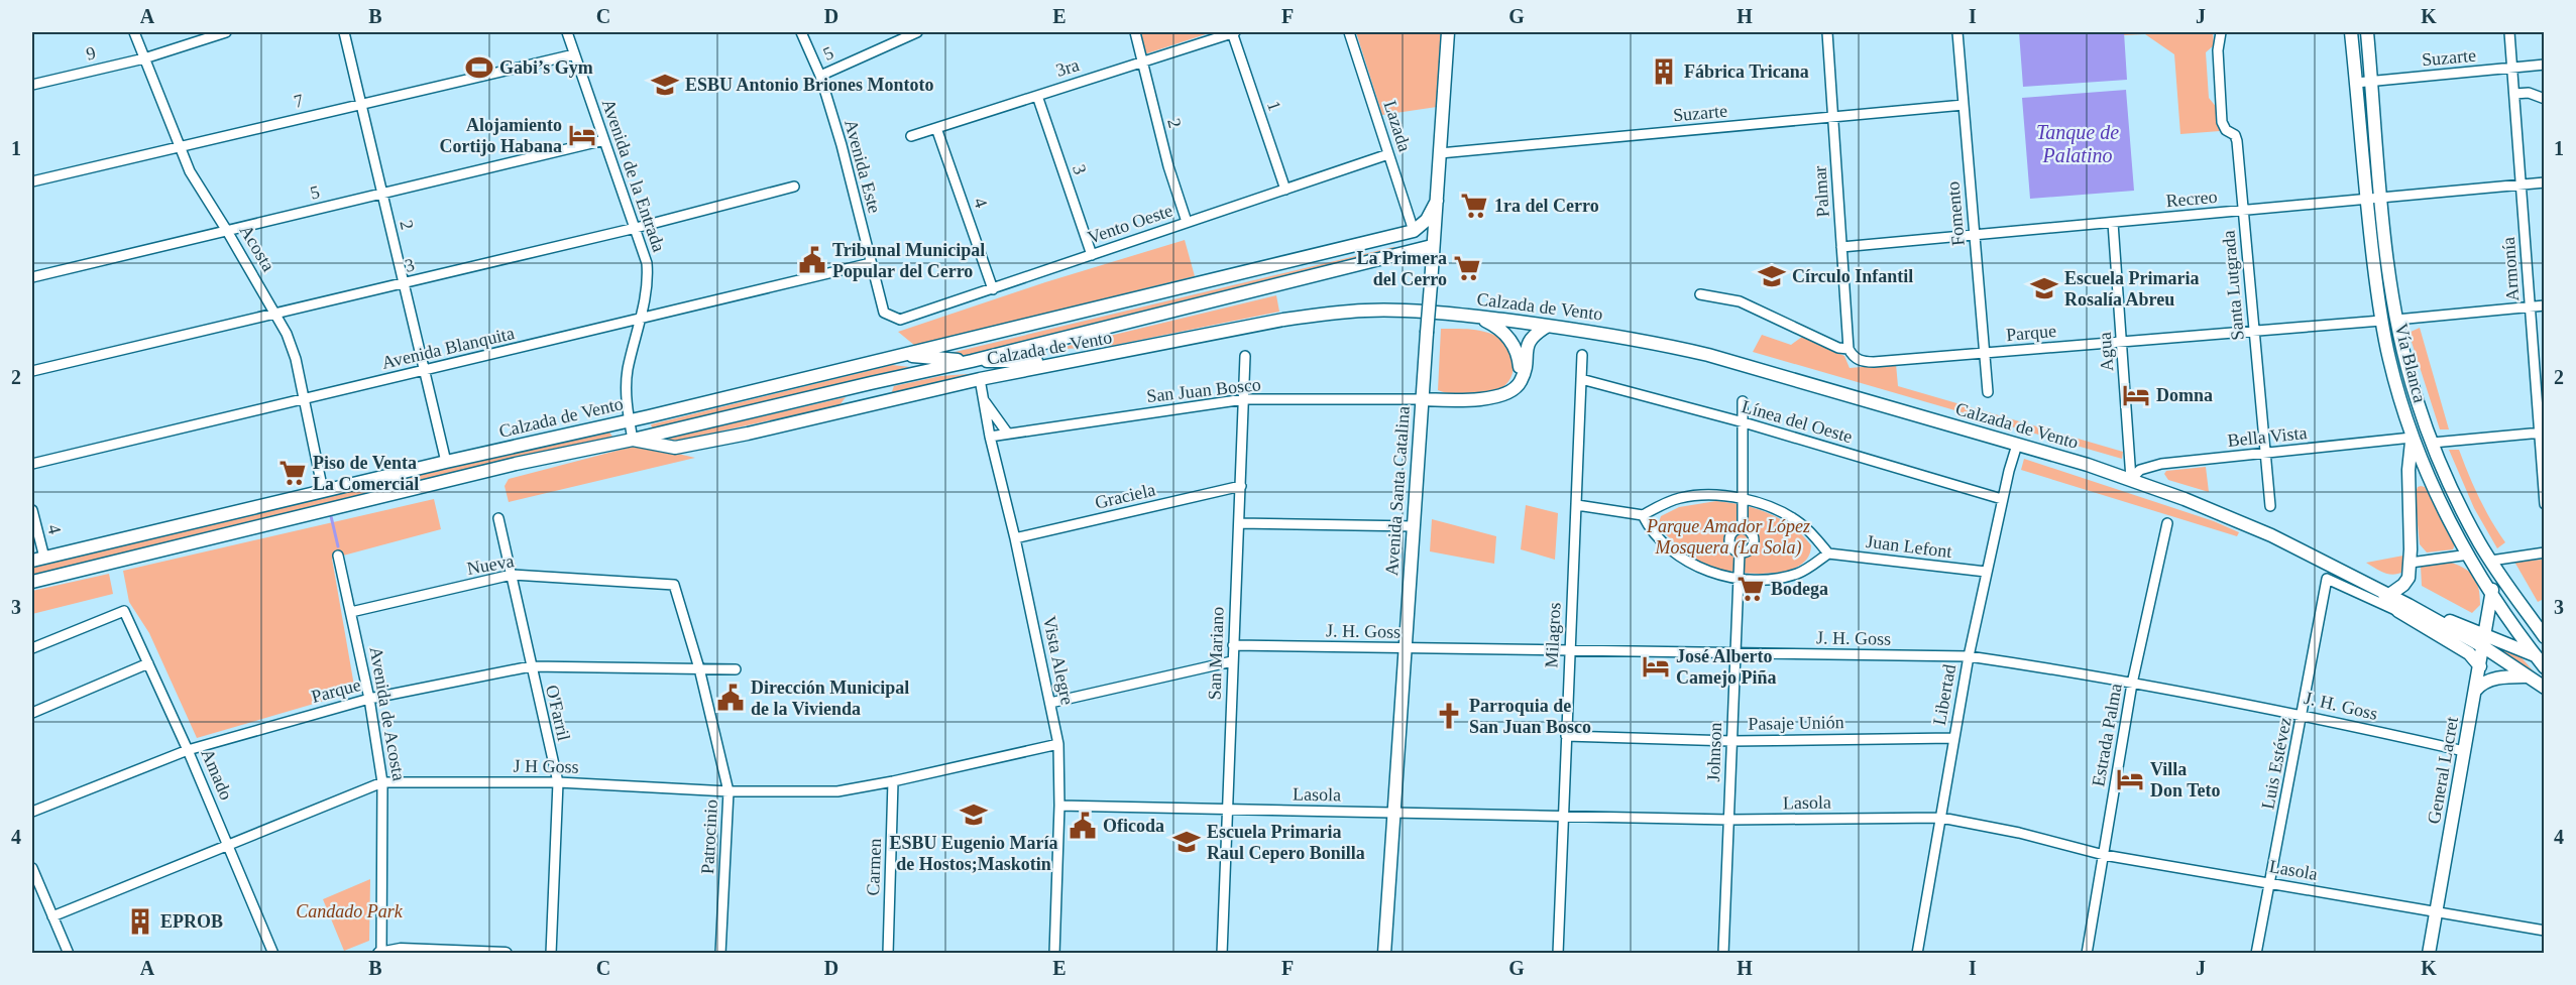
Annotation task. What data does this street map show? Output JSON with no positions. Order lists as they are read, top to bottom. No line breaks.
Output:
{"streets":{"main road":["Calzada de Vento","Vía Blanca","Avenida Santa Catalina","General Lacret"],"street":["9","5","Suzarte","3ra","7","1","2","Lazada","Avenida Este","3","Avenida de la Entrada","Palmar","Recreo","4","Fomento","Vento Oeste","Acosta","Armonía","Santa Lutgrada","Parque","Avenida Blanquita","Agua","San Juan Bosco","Línea del Oeste","Bella Vista","Graciela","Juan Lefont","Nueva","J. H. Goss","Milagros","San Mariano","Vista Alegre","Libertad","O'Farril","Avenida de Acosta","Pasaje Unión","Estrada Palma","Johnson","Luis Estévez","J H Goss","Amado","Lasola","Patrocinio","Carmen"]},"crossings":[["9","Acosta"],["5","2"],["5","Avenida Este"],["5","Avenida de la Entrada"],["5","Acosta"],["Suzarte","Palmar"],["Suzarte","Fomento"],["Suzarte","Armonía"],["Suzarte","Vía Blanca"],["Suzarte","Avenida Santa Catalina"],["3ra","1"],["3ra","2"],["3ra","3"],["3ra","4"],["7","2"],["7","Avenida de la Entrada"],["7","Acosta"],["1","Vento Oeste"],["2","3"],["2","Vento Oeste"],["2","Calzada de Vento"],["2","Avenida Blanquita"],["Lazada","Vento Oeste"],["Lazada","Calzada de Vento"],["Avenida Este","Vento Oeste"],["Avenida Este","Avenida Blanquita"],["3","Avenida de la Entrada"],["3","Vento Oeste"],["3","Acosta"],["Avenida de la Entrada","Calzada de Vento"],["Avenida de la Entrada","Avenida Blanquita"],["Palmar","Recreo"],["Palmar","Parque"],["Recreo","Fomento"],["Recreo","Armonía"],["Recreo","Santa Lutgrada"],["Recreo","Agua"],["Recreo","Vía Blanca"],["4","Vento Oeste"],["4","Calzada de Vento"],["Fomento","Parque"],["Acosta","Calzada de Vento"],["Acosta","Avenida Blanquita"],["Santa Lutgrada","Parque"],["Santa Lutgrada","Bella Vista"],["Calzada de Vento","Agua"],["Calzada de Vento","Bella Vista"],["Calzada de Vento","Avenida Santa Catalina"],["Calzada de Vento","Vista Alegre"],["Calzada de Vento","Libertad"],["Parque","Agua"],["Parque","Vía Blanca"],["Parque","O'Farril"],["Parque","Avenida de Acosta"],["Parque","Amado"],["Parque","Patrocinio"],["Agua","Bella Vista"],["Vía Blanca","Bella Vista"],["Vía Blanca","General Lacret"],["San Juan Bosco","Avenida Santa Catalina"],["San Juan Bosco","San Mariano"],["San Juan Bosco","Vista Alegre"],["Línea del Oeste","Milagros"],["Línea del Oeste","Libertad"],["Línea del Oeste","Johnson"],["Avenida Santa Catalina","J. H. Goss"],["Avenida Santa Catalina","Lasola"],["Graciela","San Mariano"],["Graciela","Vista Alegre"],["Juan Lefont","Libertad"],["Nueva","O'Farril"],["Nueva","Avenida de Acosta"],["Nueva","Patrocinio"],["J. H. Goss","Milagros"],["J. H. Goss","San Mariano"],["J. H. Goss","Libertad"],["J. H. Goss","Estrada Palma"],["J. H. Goss","Johnson"],["J. H. Goss","Luis Estévez"],["J. H. Goss","General Lacret"],["Milagros","Pasaje Unión"],["Milagros","Lasola"],["San Mariano","Lasola"],["Vista Alegre","J H Goss"],["Vista Alegre","Lasola"],["Libertad","Pasaje Unión"],["Libertad","Lasola"],["O'Farril","J H Goss"],["Avenida de Acosta","J H Goss"],["Pasaje Unión","Johnson"],["Estrada Palma","Lasola"],["Johnson","Lasola"],["Luis Estévez","Lasola"],["J H Goss","Amado"],["J H Goss","Patrocinio"],["J H Goss","Carmen"],["General Lacret","Lasola"]],"water":["Tanque de Palatino"],"parks":["Parque Amador López Mosquera (La Sola)","Candado Park"],"places":{"sports":["Gabi’s Gym"],"building":["Fábrica Tricana","EPROB"],"school or university":["ESBU Antonio Briones Montoto","Círculo Infantil","Escuela Primaria Rosalía Abreu","ESBU Eugenio María de Hostos;Maskotin","Escuela Primaria Raul Cepero Bonilla"],"hotel":["Alojamiento Cortijo Habana","Domna","José Alberto Camejo Piña","Villa Don Teto"],"supermarket":["1ra del Cerro","La Primera del Cerro","Piso de Venta La Comercial","Bodega"],"public building":["Tribunal Municipal Popular del Cerro","Dirección Municipal de la Vivienda","Oficoda"],"church":["Parroquia de San Juan Bosco"]},"grid":{"columns":["A","B","C","D","E","F","G","H","I","J","K"],"rows":["1","2","3","4"]}}
